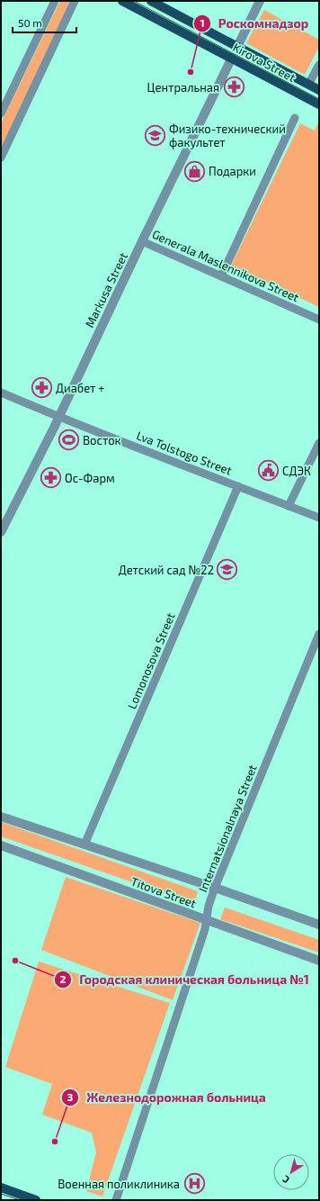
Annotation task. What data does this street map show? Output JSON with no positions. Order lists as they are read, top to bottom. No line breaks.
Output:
{"streets":{"main road":["Kirova Street"],"street":["Generala Maslennikova Street","Markusa Street","Lva Tolstogo Street","Lomonosova Street","Internatsionalnaya Street","Titova Street"]},"crossings":[["Kirova Street","Markusa Street"],["Generala Maslennikova Street","Markusa Street"],["Markusa Street","Lva Tolstogo Street"],["Lva Tolstogo Street","Lomonosova Street"],["Lomonosova Street","Titova Street"],["Internatsionalnaya Street","Titova Street"]],"places":{"other":["Роскомнадзор","Городская клиническая больница №1","Железнодорожная больница"],"pharmacy":["Центральная","Диабет +","Ос-Фарм"],"school or university":["Физико-технический факультет","Детский сад №22"],"shop":["Подарки"],"sports":["Восток"],"public building":["СДЭК"],"hospital":["Военная поликлиника"]},"scale_bar":"50 m","north":"bottom left"}
